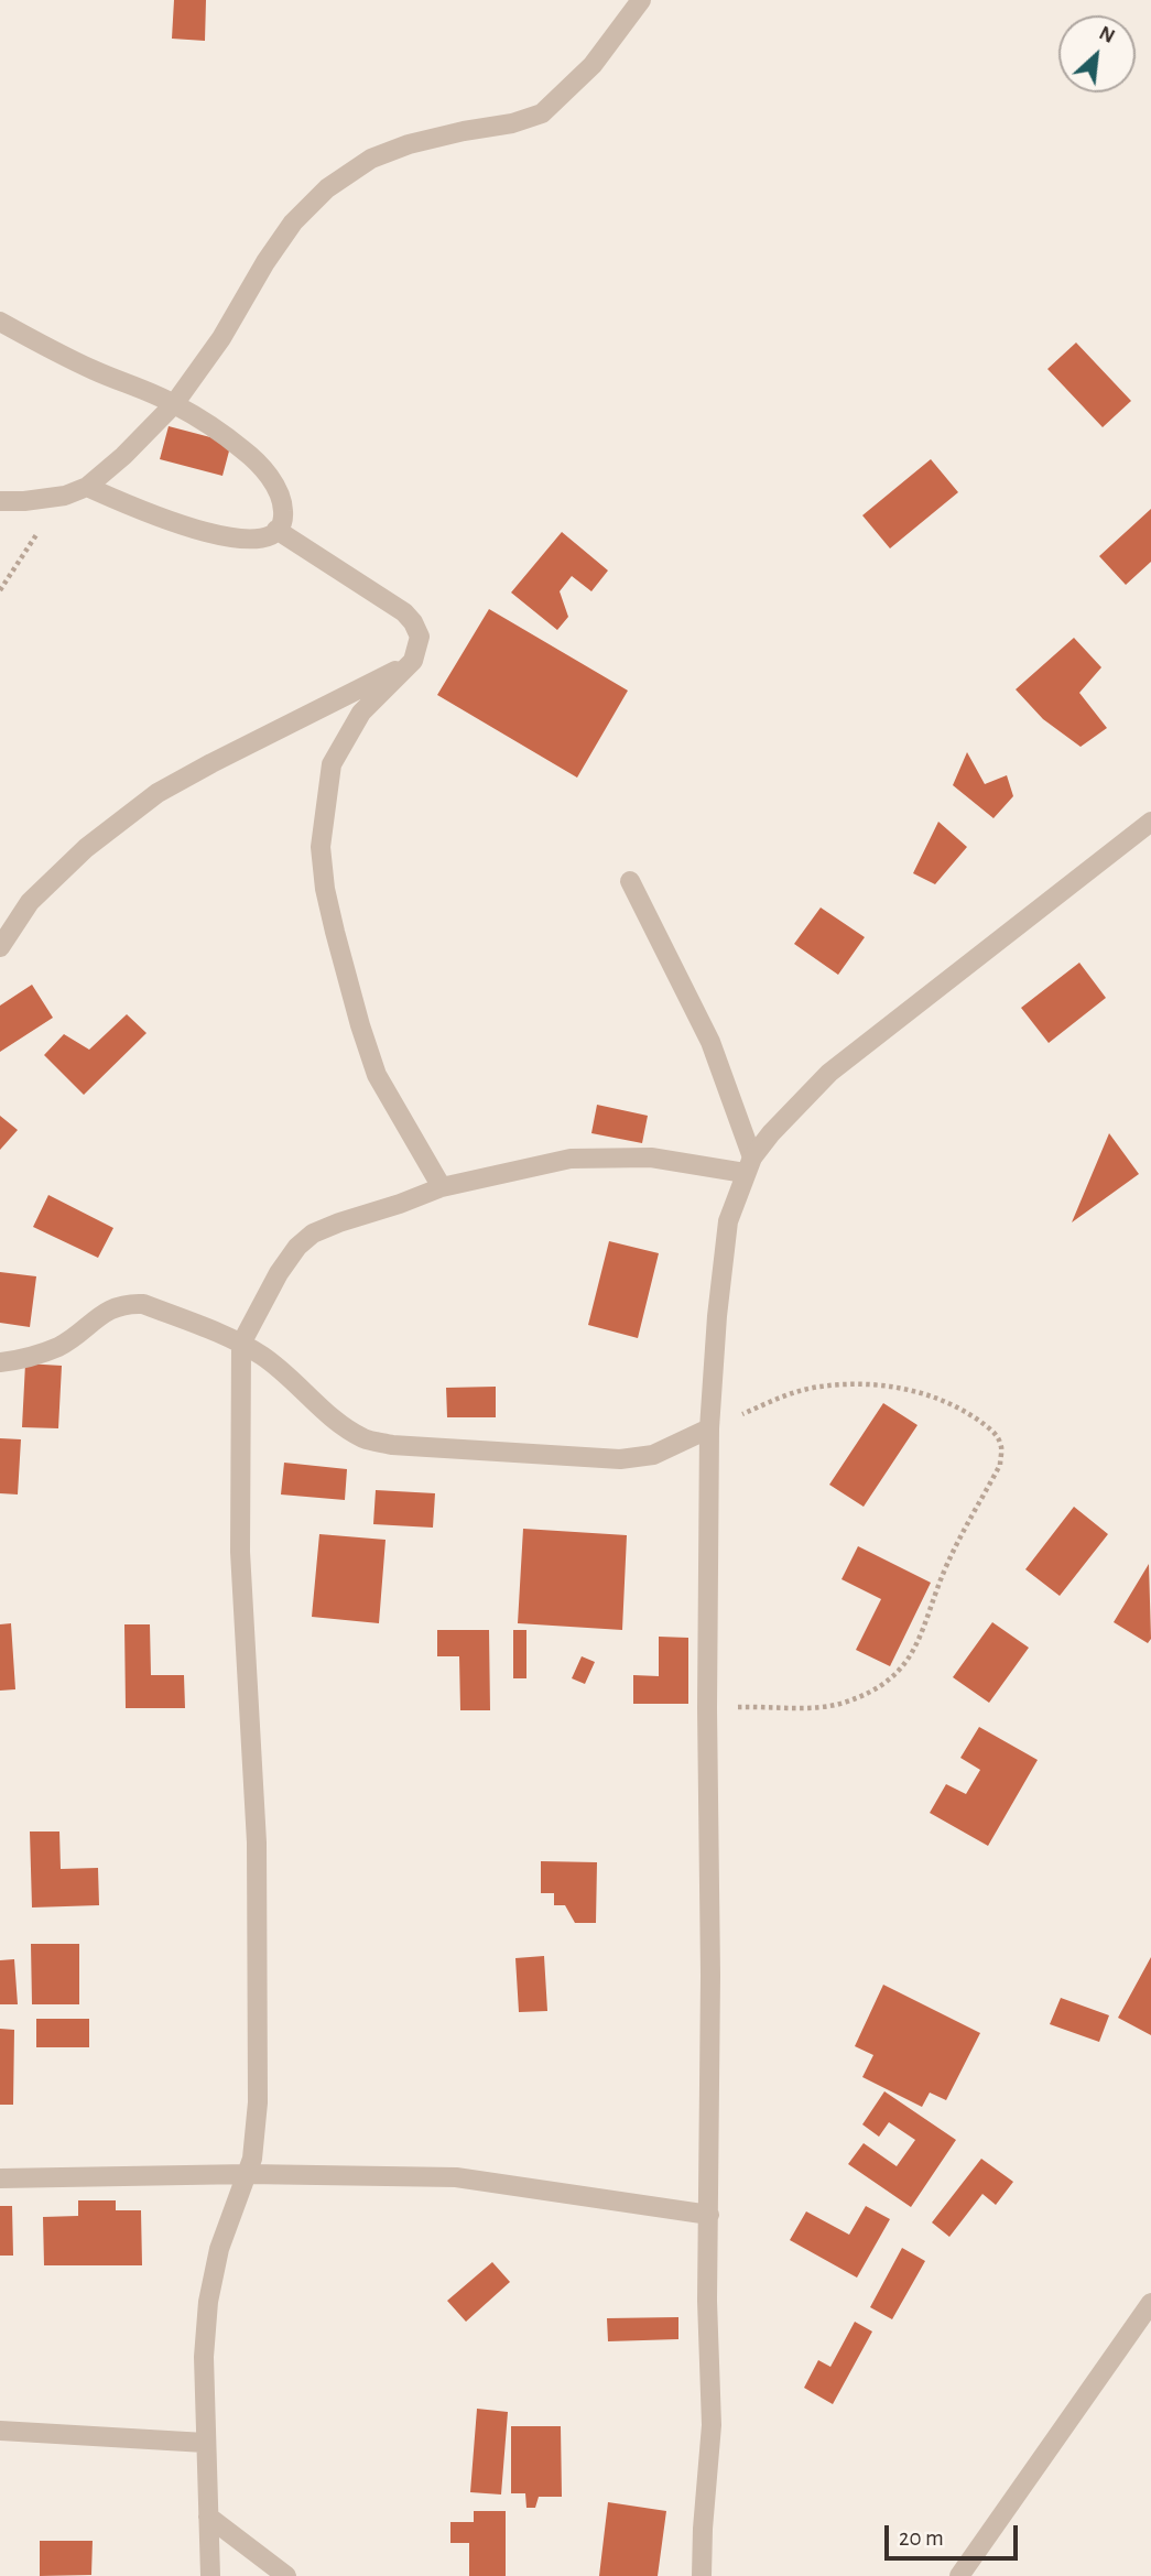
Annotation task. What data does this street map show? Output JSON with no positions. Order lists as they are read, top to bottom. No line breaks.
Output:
{"scale_bar":"20 m","north":"top right"}
